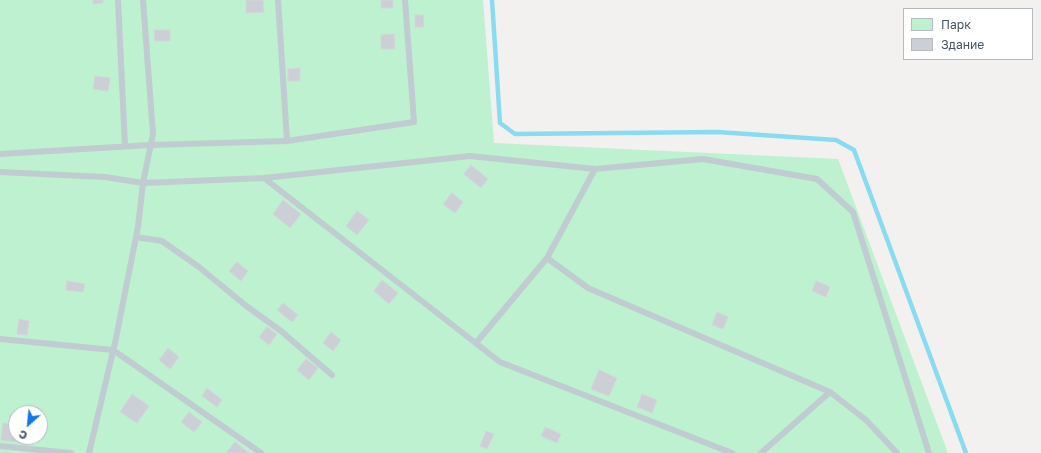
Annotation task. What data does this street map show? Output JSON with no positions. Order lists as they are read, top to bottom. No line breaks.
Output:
{"legend":["Парк","Здание"],"north":"bottom left"}
